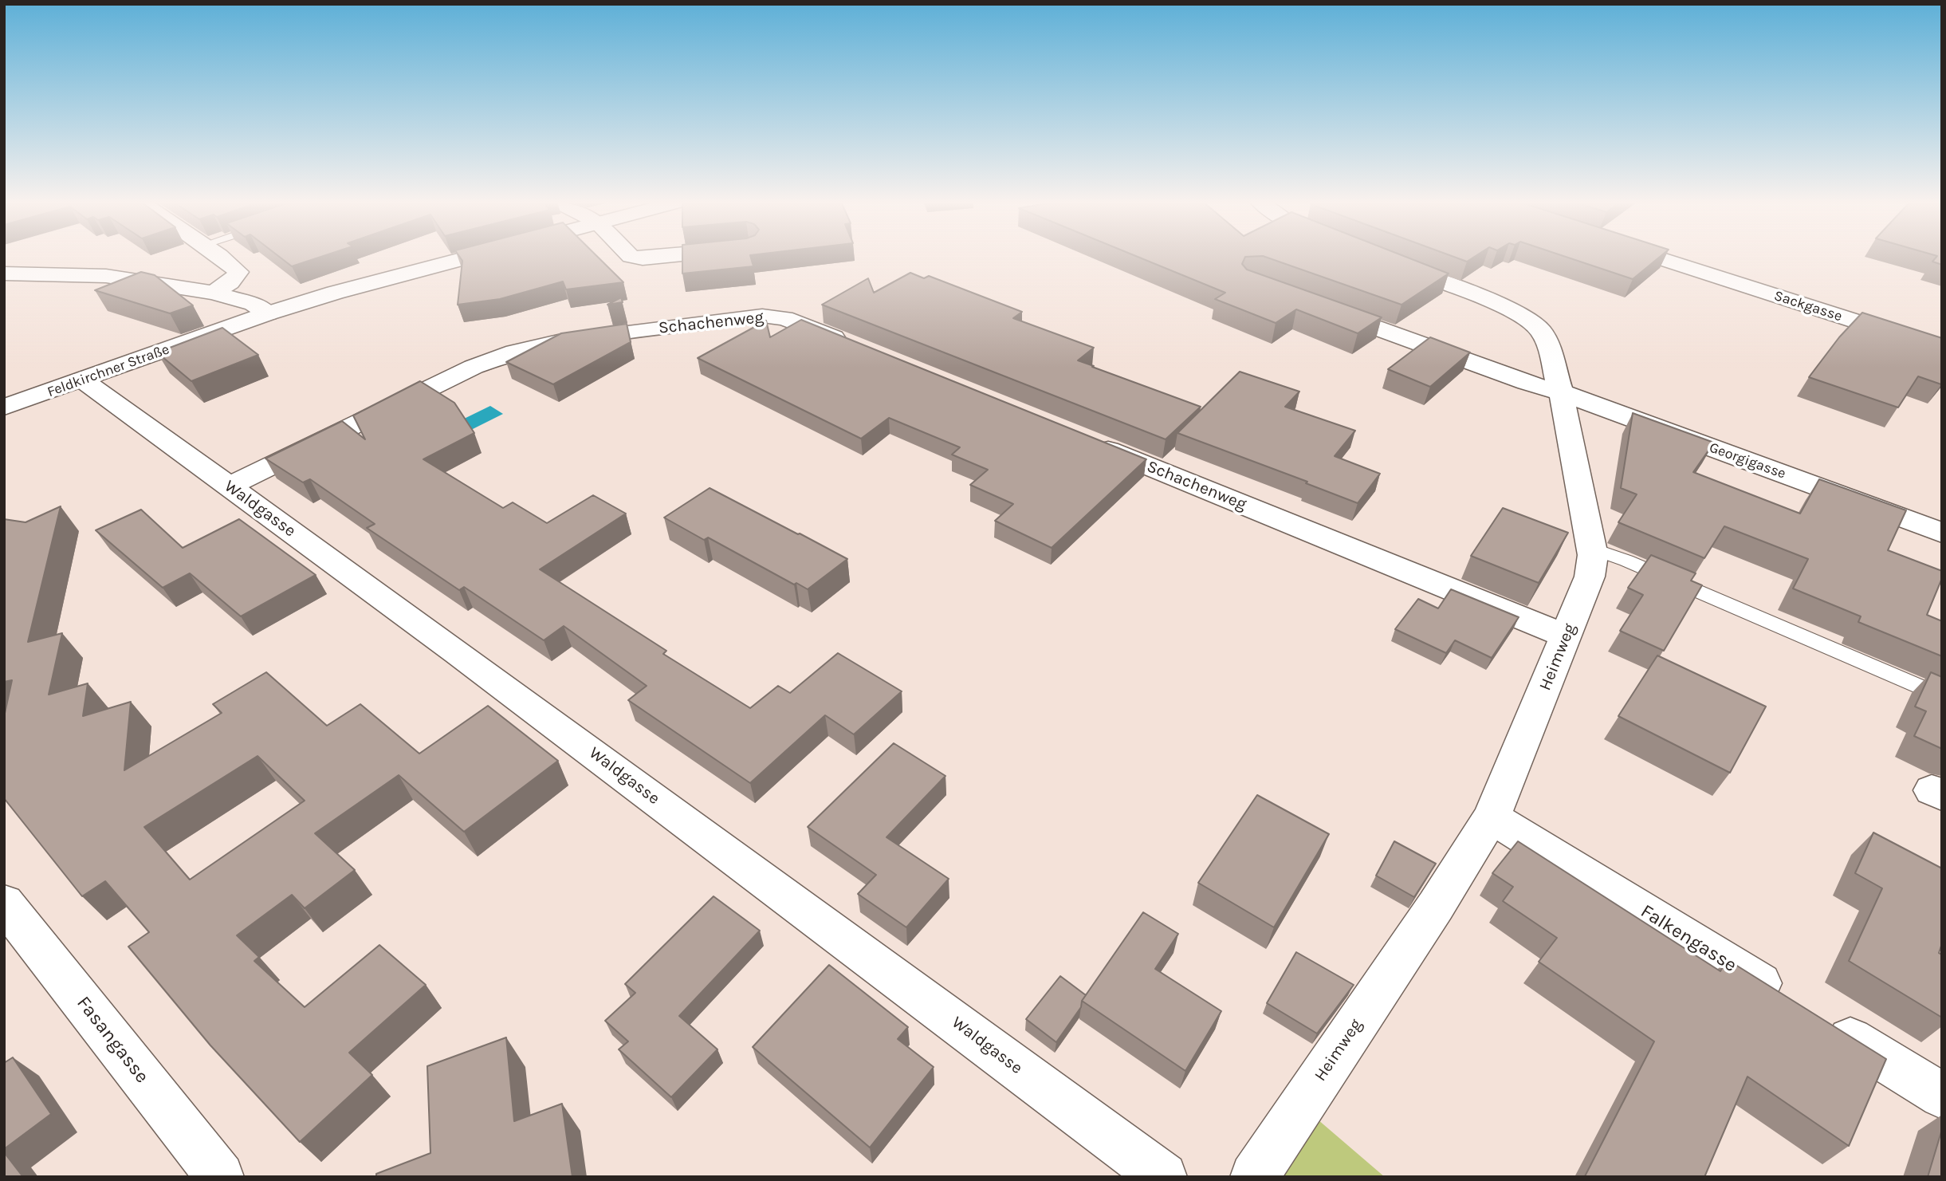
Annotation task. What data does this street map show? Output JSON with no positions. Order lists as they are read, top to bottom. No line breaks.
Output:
{"streets":{"street":["Sackgasse","Schachenweg","Feldkirchner Straße","Georgigasse","Waldgasse","Heimweg","Falkengasse","Fasangasse"]},"crossings":[["Schachenweg","Waldgasse"],["Schachenweg","Heimweg"],["Feldkirchner Straße","Waldgasse"],["Georgigasse","Heimweg"],["Heimweg","Falkengasse"]]}
